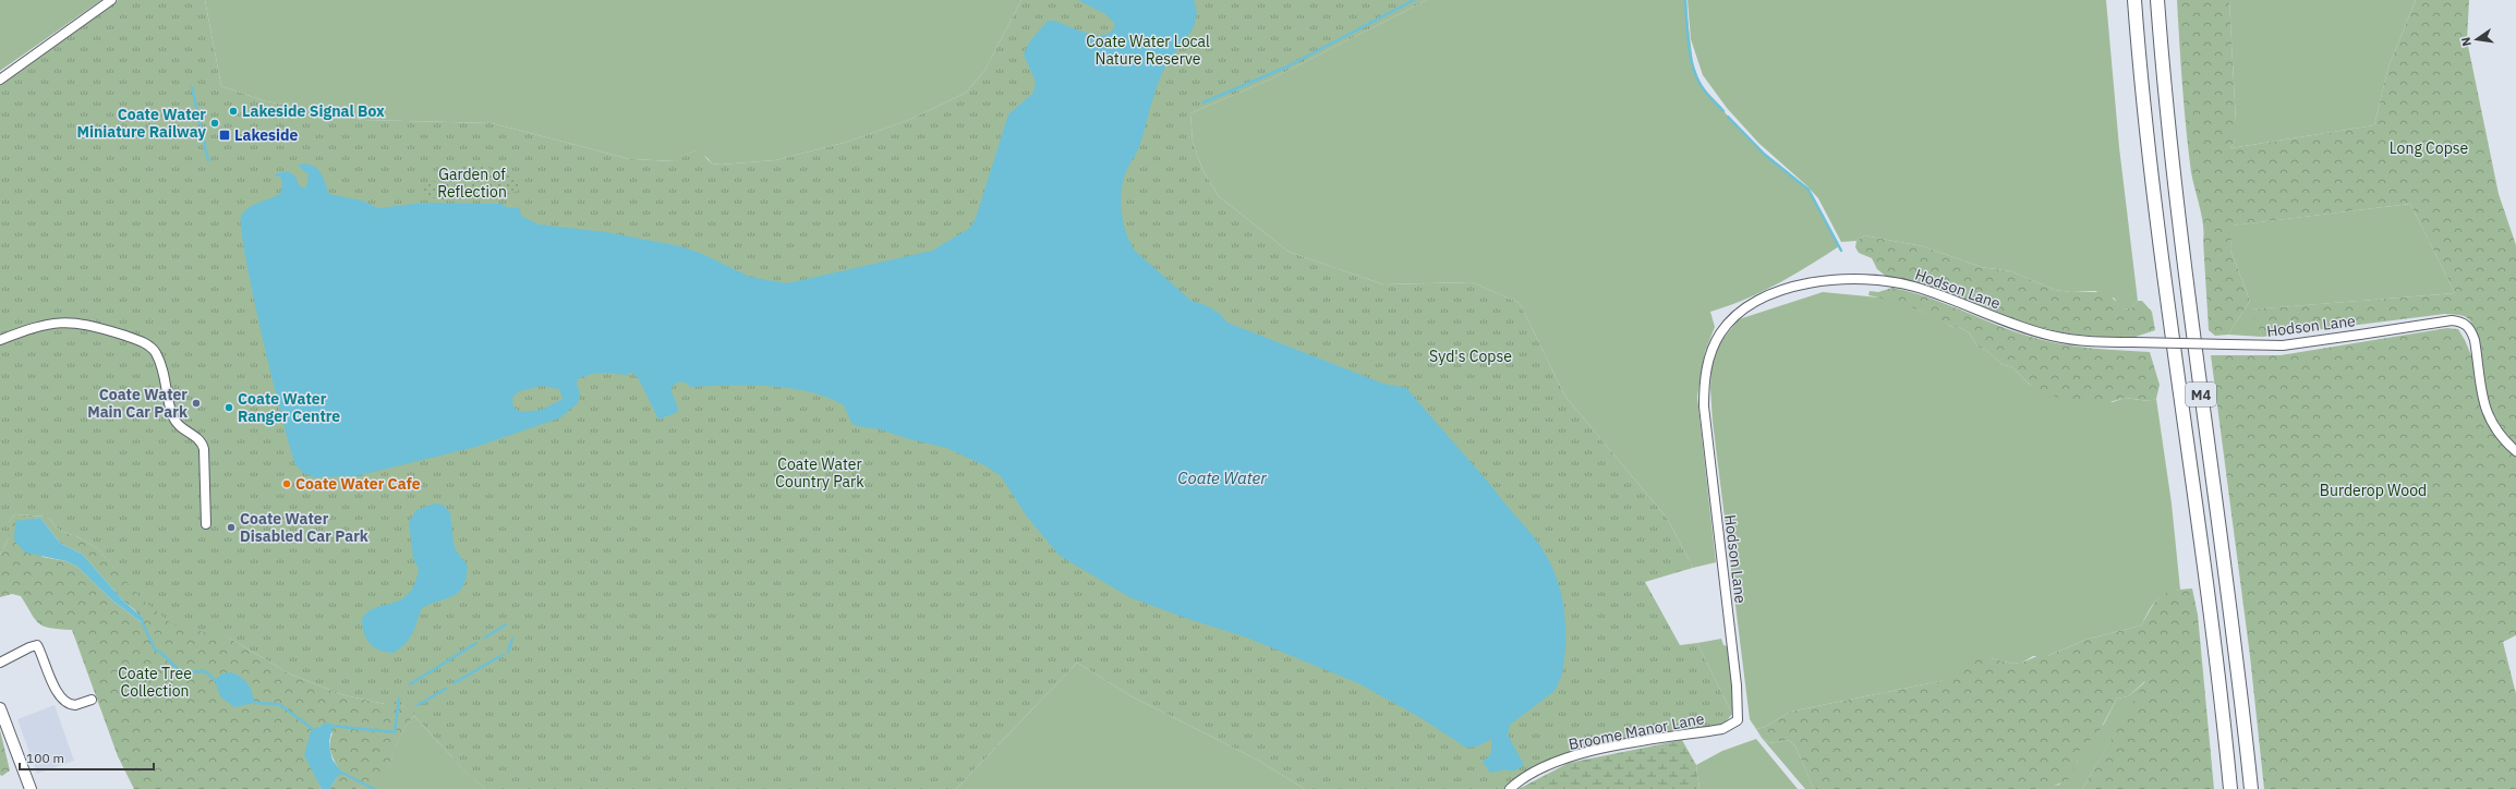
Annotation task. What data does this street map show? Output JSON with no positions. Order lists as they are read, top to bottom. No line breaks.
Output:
{"streets":{"highway":["M4"],"street":["Hodson Lane","Broome Manor Lane"]},"crossings":[["Hodson Lane","Broome Manor Lane"]],"water":["Coate Water"],"parks":["Coate Water Local Nature Reserve","Long Copse","Garden of Reflection","Syd's Copse","Coate Water Country Park","Burderop Wood","Coate Tree Collection"],"places":{"other":["Lakeside Signal Box","Coate Water Miniature Railway","Coate Water Main Car Park","Coate Water Ranger Centre","Coate Water Cafe","Coate Water Disabled Car Park"],"transit":["Lakeside"]},"scale_bar":"100 m","north":"left"}
